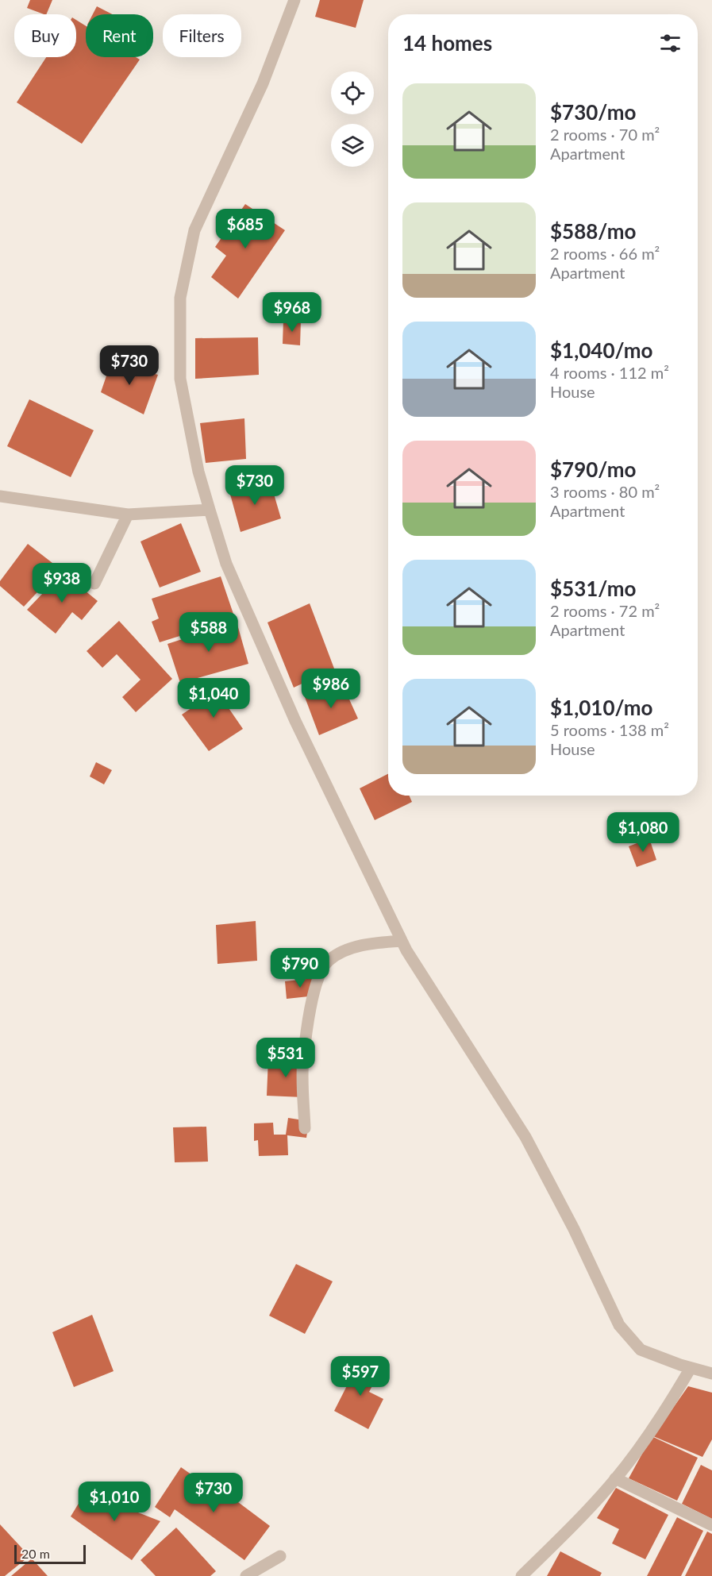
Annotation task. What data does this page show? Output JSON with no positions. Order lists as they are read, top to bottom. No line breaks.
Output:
{"scale_bar":"20 m","page":{"chip":["Buy","Rent","Filters"],"heading":"14 homes","list":[{"name":"$730/mo","note":"2 rooms · 70 m² · Apartment"},{"name":"$588/mo","note":"2 rooms · 66 m² · Apartment"},{"name":"$1,040/mo","note":"4 rooms · 112 m² · House"},{"name":"$790/mo","note":"3 rooms · 80 m² · Apartment"},{"name":"$531/mo","note":"2 rooms · 72 m² · Apartment"},{"name":"$1,010/mo","note":"5 rooms · 138 m² · House"}],"price":["$685","$968","$730","$730","$938","$588","$986","$1,040","$1,080","$790","$531","$597","$730","$1,010"],"scale":"20 m"}}
